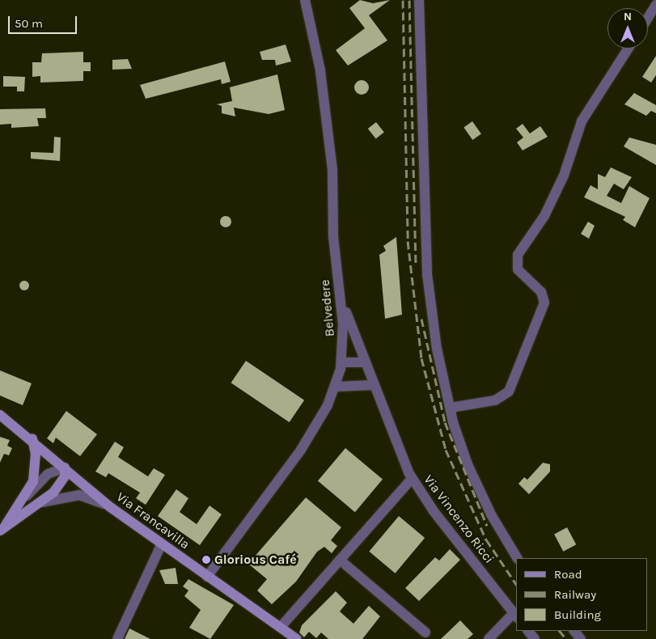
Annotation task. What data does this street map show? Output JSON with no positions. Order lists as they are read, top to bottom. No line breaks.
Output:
{"streets":{"street":["Belvedere","Via Vincenzo Ricci","Via Francavilla"]},"crossings":[["Belvedere","Via Vincenzo Ricci"],["Belvedere","Via Francavilla"]],"places":["Glorious Café"],"legend":["Road","Railway","Building"],"scale_bar":"50 m","north":"top"}
